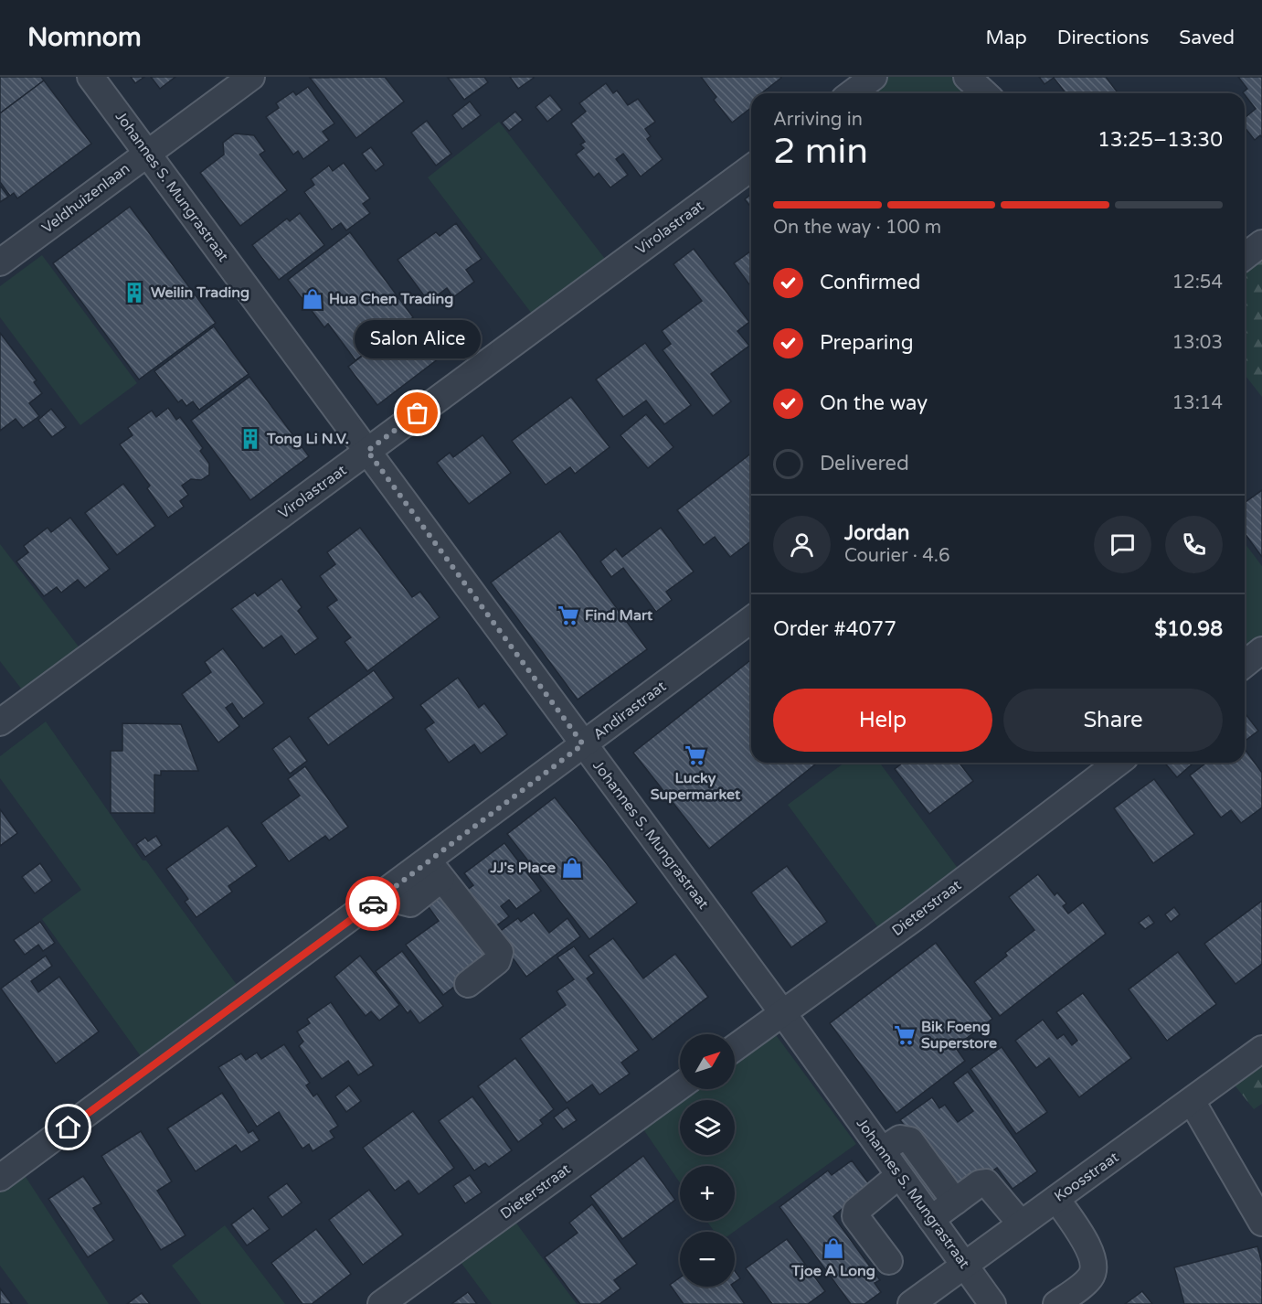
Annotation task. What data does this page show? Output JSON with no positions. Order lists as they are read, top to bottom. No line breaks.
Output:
{"streets":{"street":["Johannes S. Mungrastraat","Veldhuizenlaan","Virolastraat","Andirastraat","Dieterstraat","Koosstraat"]},"crossings":[["Johannes S. Mungrastraat","Veldhuizenlaan"],["Johannes S. Mungrastraat","Virolastraat"],["Johannes S. Mungrastraat","Andirastraat"],["Johannes S. Mungrastraat","Dieterstraat"],["Johannes S. Mungrastraat","Koosstraat"]],"places":{"building":["Weilin Trading","Tong Li N.V."],"shop":["Hua Chen Trading","JJ's Place","Tjoe A Long"],"other":["Salon Alice"],"supermarket":["Find Mart","Lucky Supermarket","Bik Foeng Superstore"]},"north":"top right","page":{"header":"Nomnom","nav":["Map","Directions","Saved"],"heading":["2 min","Arriving in","13:25–13:30"],"panel":["Jordan","Courier · 4.6","Order #4077","$10.98"],"bar":"On the way · 100 m","list":[["Confirmed","12:54"],["Preparing","13:03"],["On the way","13:14"],"Delivered"],"bubble":"Salon Alice","buttons":["Help","Share"],"map_buttons":["+","−"]}}
